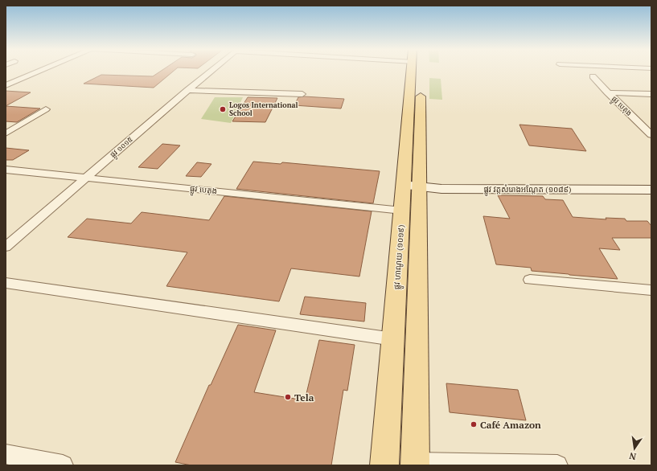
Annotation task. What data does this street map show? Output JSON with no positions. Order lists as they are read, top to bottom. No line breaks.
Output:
{"streets":{"main road":["ផ្លូវ វត្តសំរោងអណ្ដែត (១០៨៩)","ផ្លូវ ហាណូយ (១០១៩)"],"street":["ផ្លូវ បេតុង","ផ្លូវ ១០១៥"]},"crossings":[["ផ្លូវ បេតុង","ផ្លូវ ១០១៥"],["ផ្លូវ បេតុង","ផ្លូវ ហាណូយ (១០១៩)"],["ផ្លូវ វត្តសំរោងអណ្ដែត (១០៨៩)","ផ្លូវ ហាណូយ (១០១៩)"]],"places":["Logos International School","Tela","Café Amazon"],"north":"bottom"}
